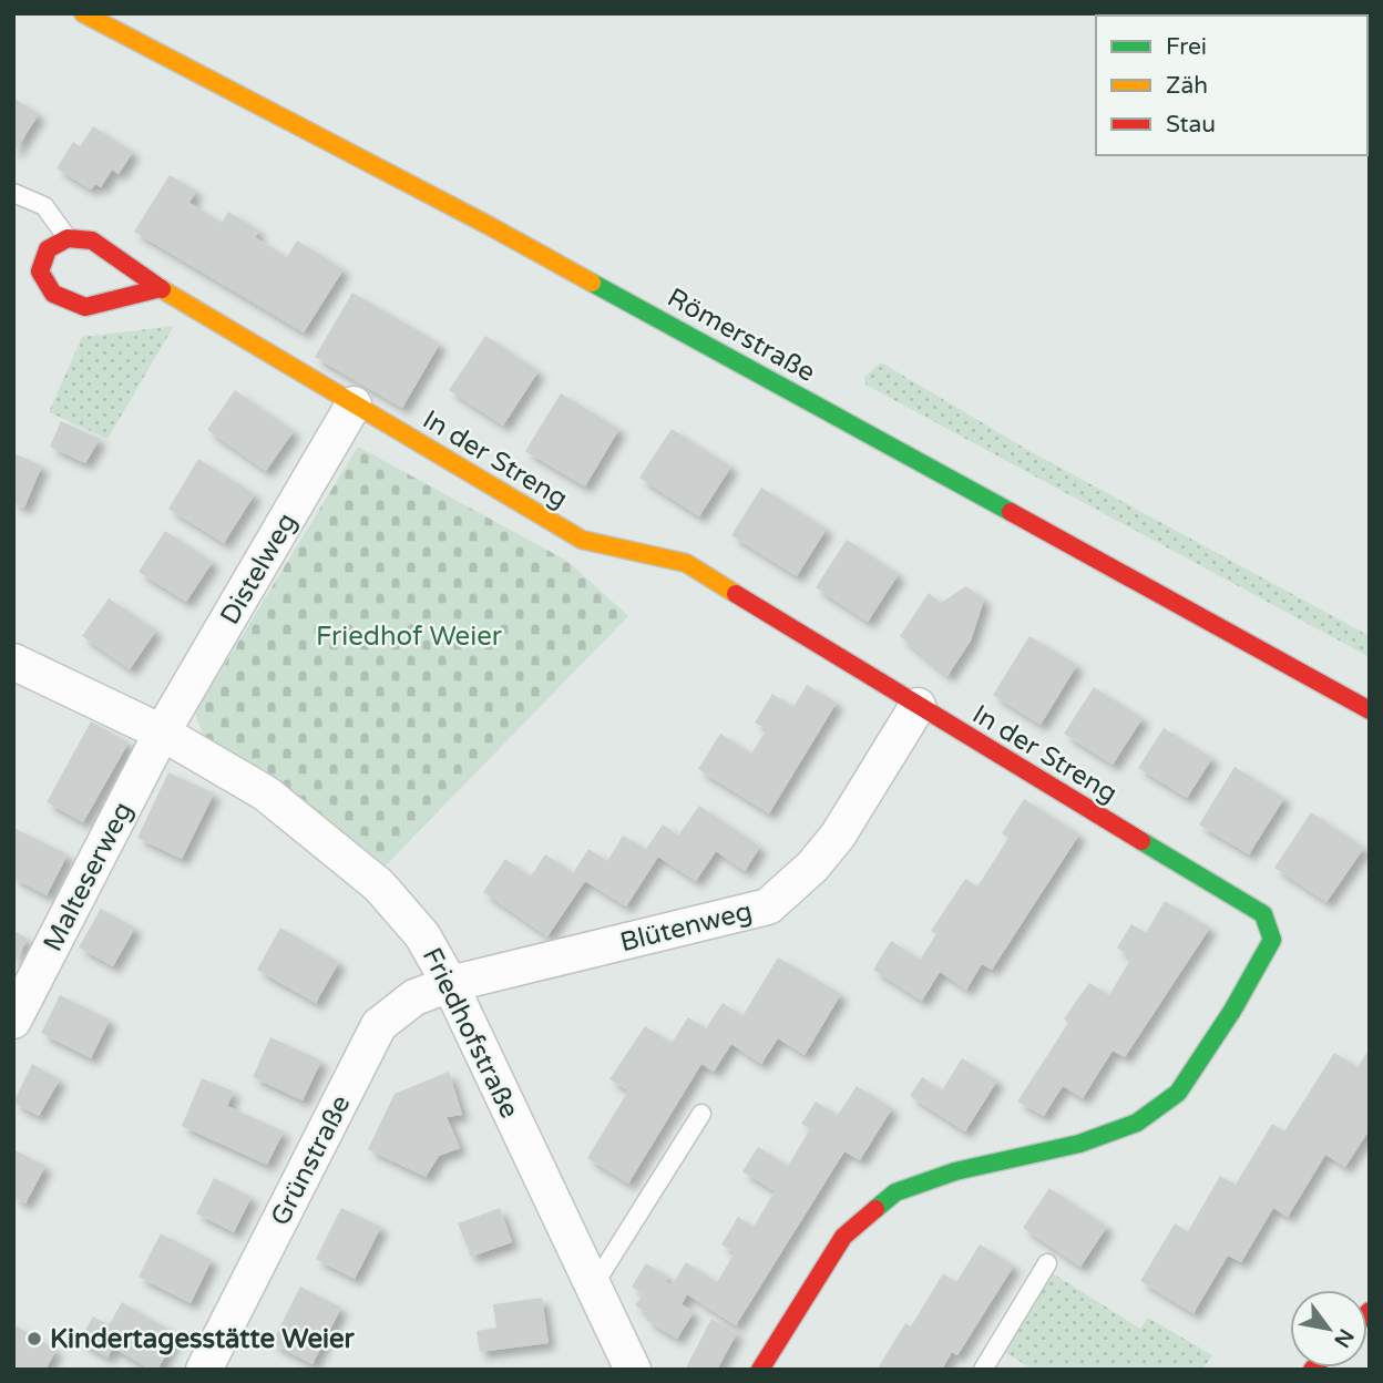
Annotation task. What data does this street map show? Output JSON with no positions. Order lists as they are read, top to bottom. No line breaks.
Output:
{"streets":{"street":["Römerstraße","In der Streng","Distelweg","Malteserweg","Blütenweg","Friedhofstraße","Grünstraße"]},"crossings":[["In der Streng","Distelweg"],["In der Streng","Blütenweg"],["Distelweg","Malteserweg"],["Distelweg","Friedhofstraße"],["Malteserweg","Friedhofstraße"],["Blütenweg","Friedhofstraße"],["Blütenweg","Grünstraße"],["Friedhofstraße","Grünstraße"]],"parks":["Friedhof Weier"],"places":["Kindertagesstätte Weier"],"legend":["Frei","Zäh","Stau"],"north":"bottom right"}
